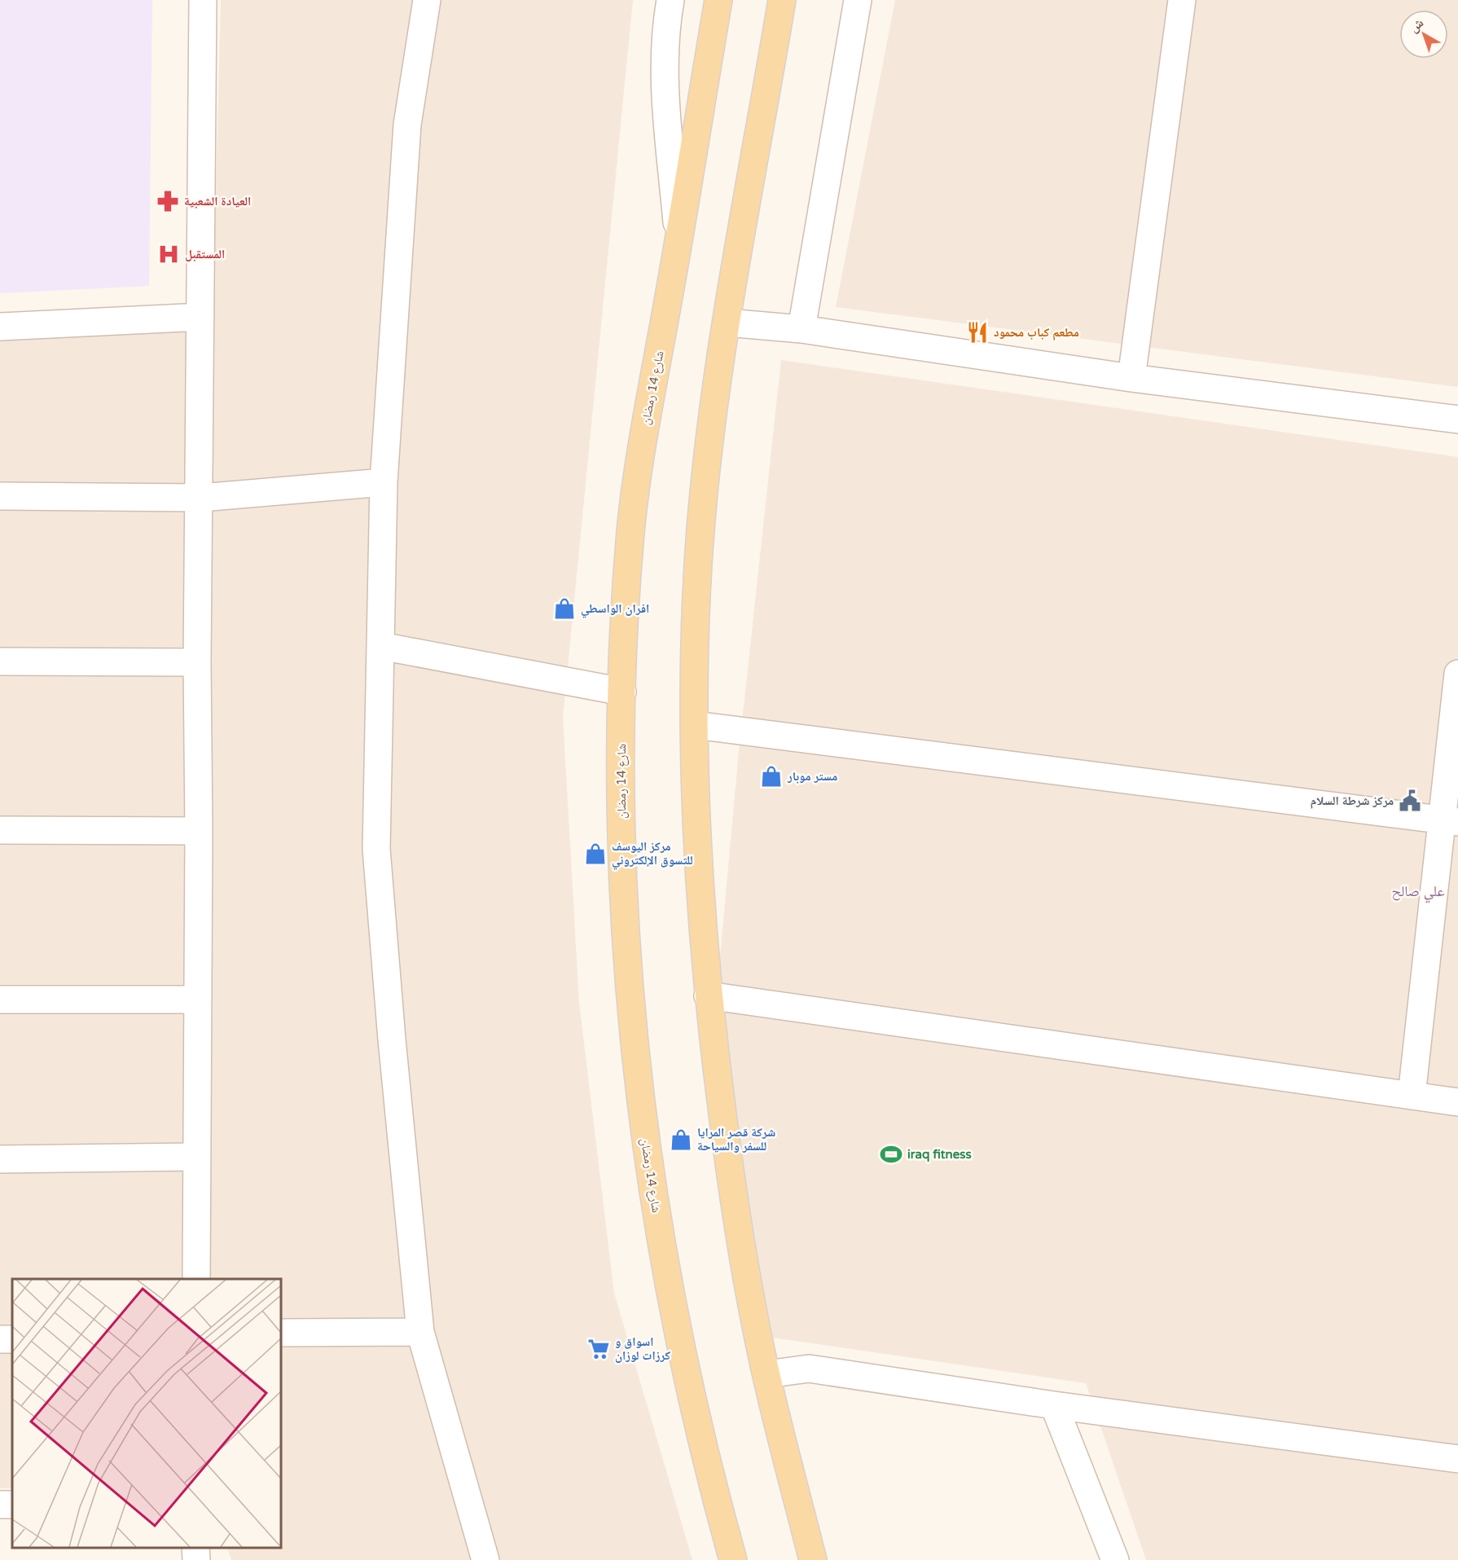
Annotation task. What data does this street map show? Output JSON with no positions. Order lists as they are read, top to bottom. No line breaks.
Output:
{"streets":{"main road":["شارع 14 رمضان"]},"districts":["علي صالح"],"places":{"pharmacy":["العيادة الشعبية"],"hospital":["المستقبل"],"restaurant":["مطعم كباب محمود"],"shop":["افران الواسطي","مستر موبار","مركز اليوسف للتسوق الإلكتروني","شركة قصر المرايا للسفر والسياحة"],"public building":["مركز شرطة السلام"],"sports":["iraq fitness"],"supermarket":["اسواق و كرزات لوزان"]},"north":"top left"}
